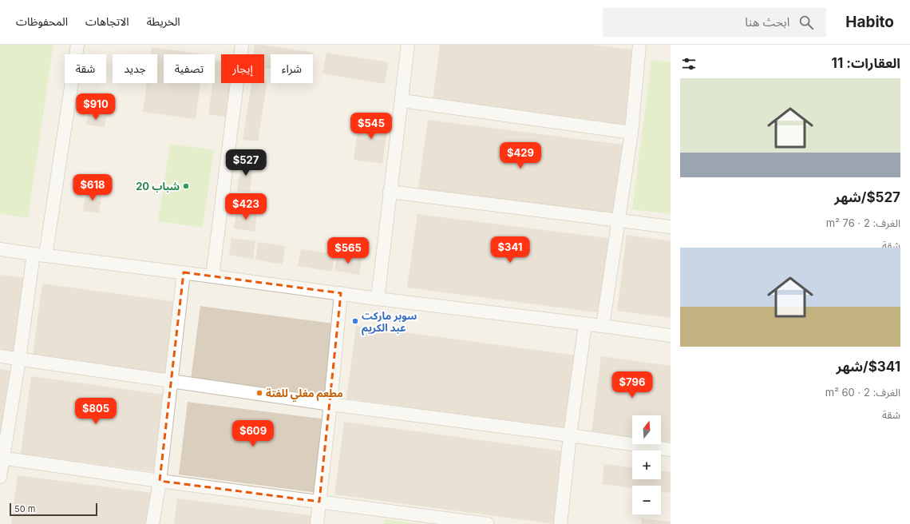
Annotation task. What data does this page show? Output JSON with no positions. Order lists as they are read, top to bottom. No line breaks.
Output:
{"places":["شباب 20","سوبر ماركت عبد الكريم","مطعم مغلي للفتة"],"scale_bar":"50 m","north":"top","page":{"header":"Habito","search":"ابحث هنا","nav":["الخريطة","الاتجاهات","المحفوظات"],"heading":"العقارات: 11","chip":["شراء","إيجار","تصفية","جديد","شقة"],"list":[{"name":"$527/شهر","note":"الغرف: 2 · 76 m² · شقة"},{"name":"$341/شهر","note":"الغرف: 2 · 60 m² · شقة"}],"price":["$910","$545","$429","$527","$618","$423","$341","$565","$796","$805","$609"],"map_buttons":["+","−"],"scale":"50 m"}}
